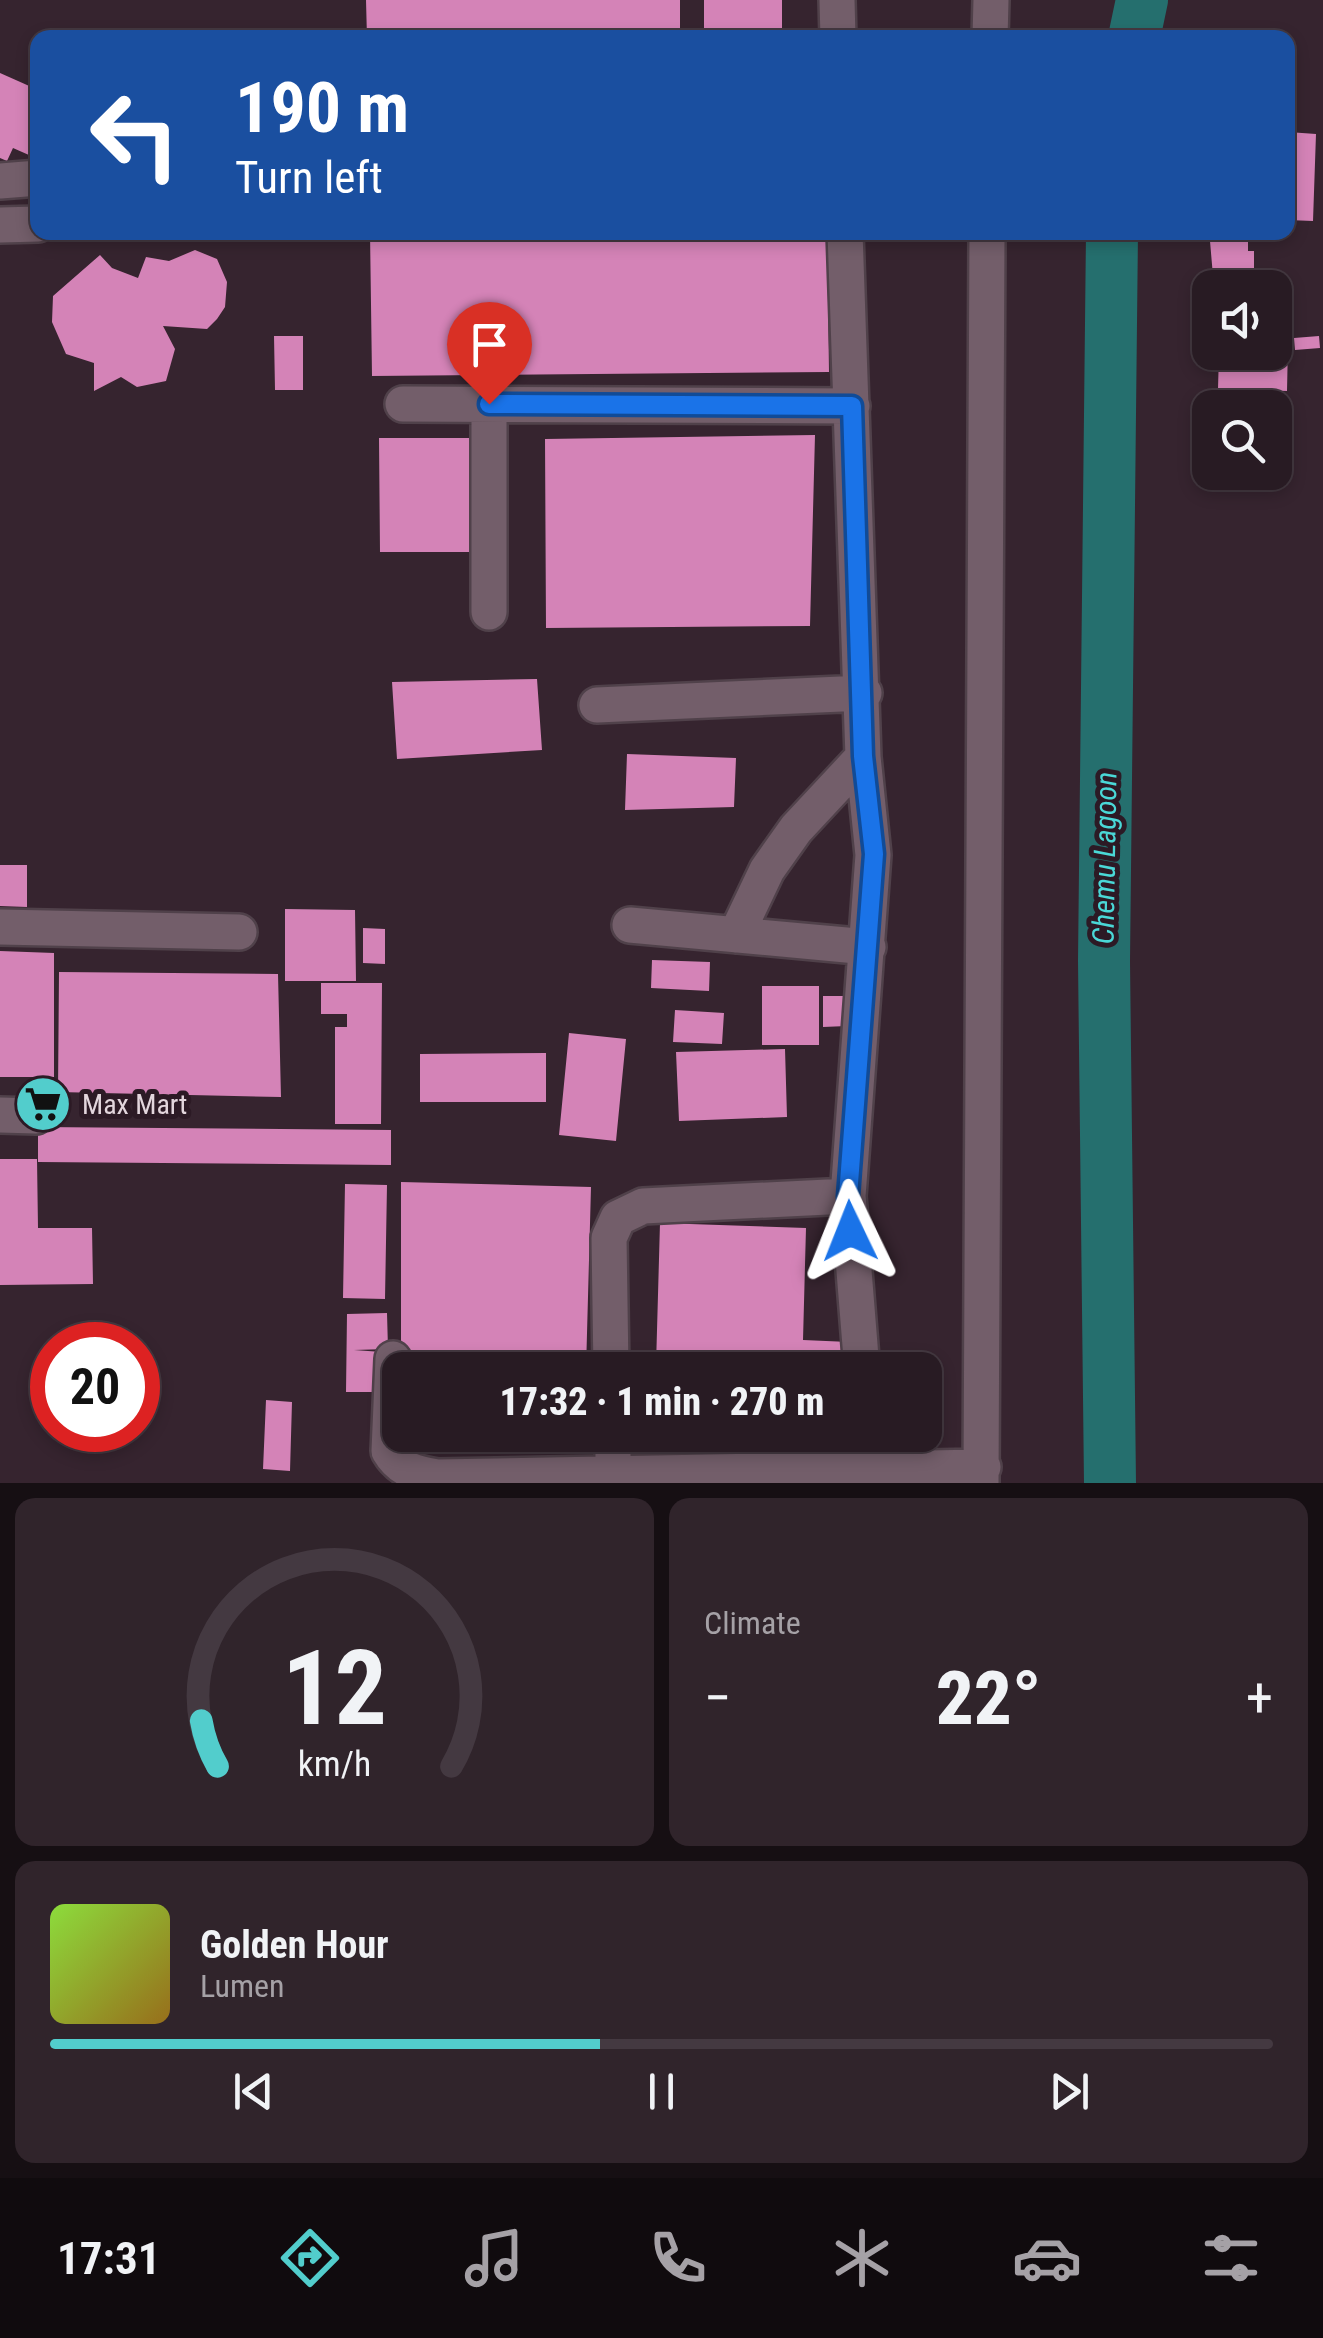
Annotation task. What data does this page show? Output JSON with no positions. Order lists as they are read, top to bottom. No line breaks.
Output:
{"water":["Chemu Lagoon"],"places":{"supermarket":["Max Mart"]},"page":{"turn":["190 m","Turn left"],"limit":"20","trip":"17:32 · 1 min · 270 m","tile":"Climate","heat":["−","22°","+"],"song":["Golden Hour","Lumen"],"tabs":"17:31","gauge":["12","km/h"]}}
